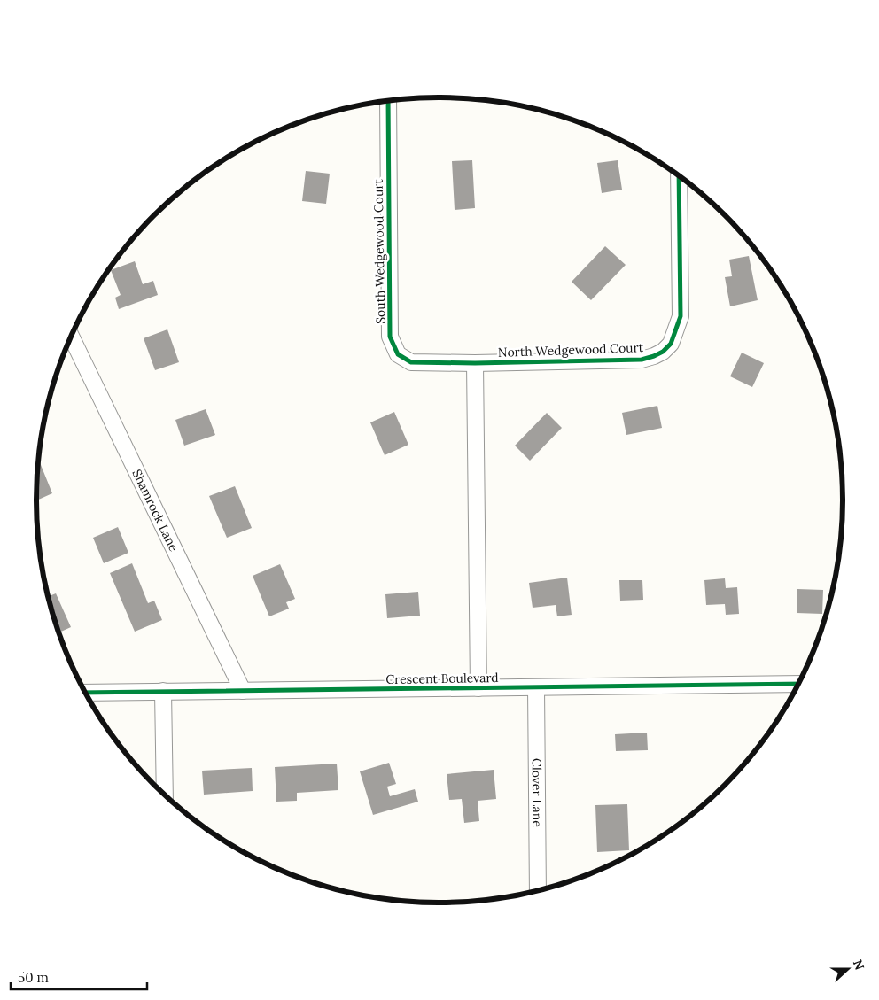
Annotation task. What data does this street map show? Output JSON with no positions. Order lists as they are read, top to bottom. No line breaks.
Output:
{"streets":{"street":["South Wedgewood Court","North Wedgewood Court","Shamrock Lane","Crescent Boulevard","Clover Lane"]},"crossings":[["South Wedgewood Court","North Wedgewood Court"],["Shamrock Lane","Crescent Boulevard"],["Crescent Boulevard","Clover Lane"]],"scale_bar":"50 m","north":"right"}
